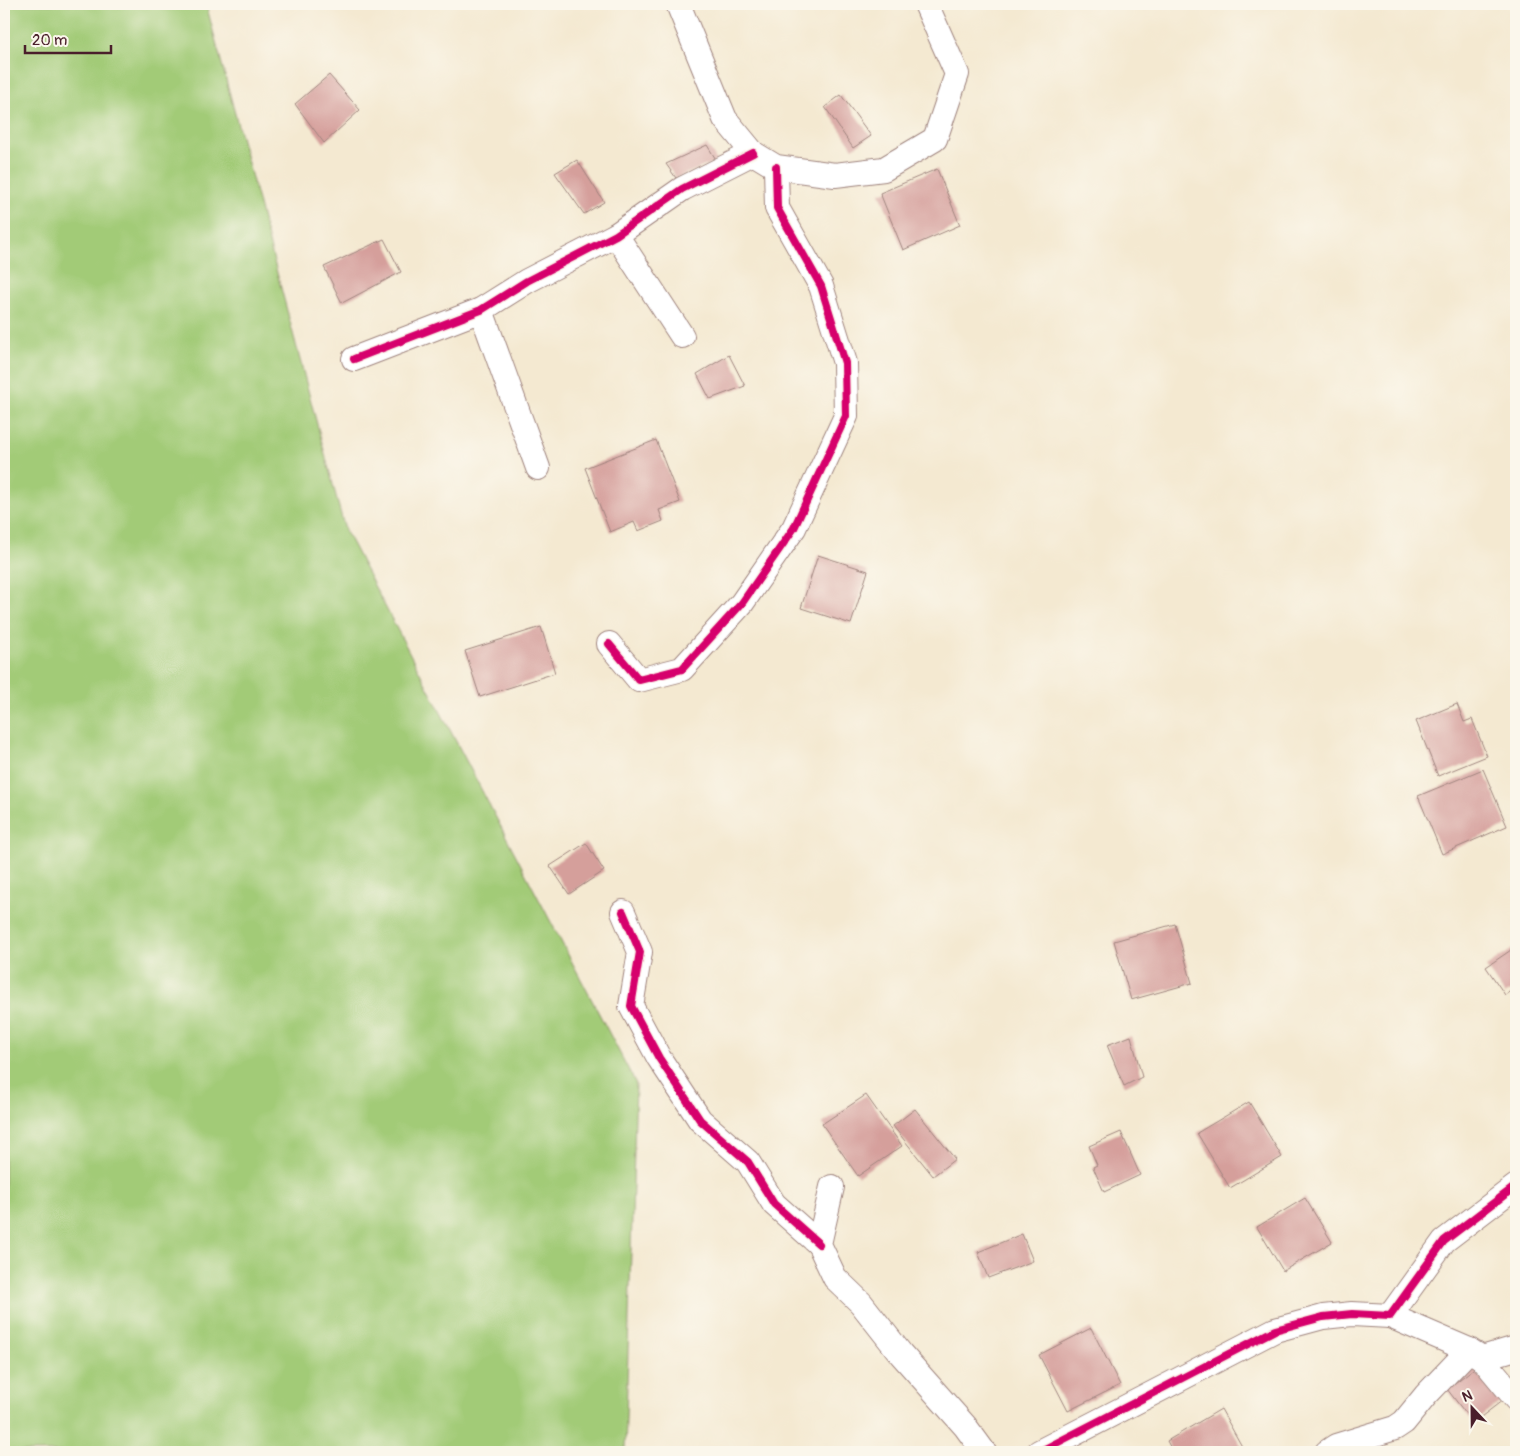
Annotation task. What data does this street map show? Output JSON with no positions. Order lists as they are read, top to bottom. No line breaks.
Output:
{"scale_bar":"20 m","north":"top"}
